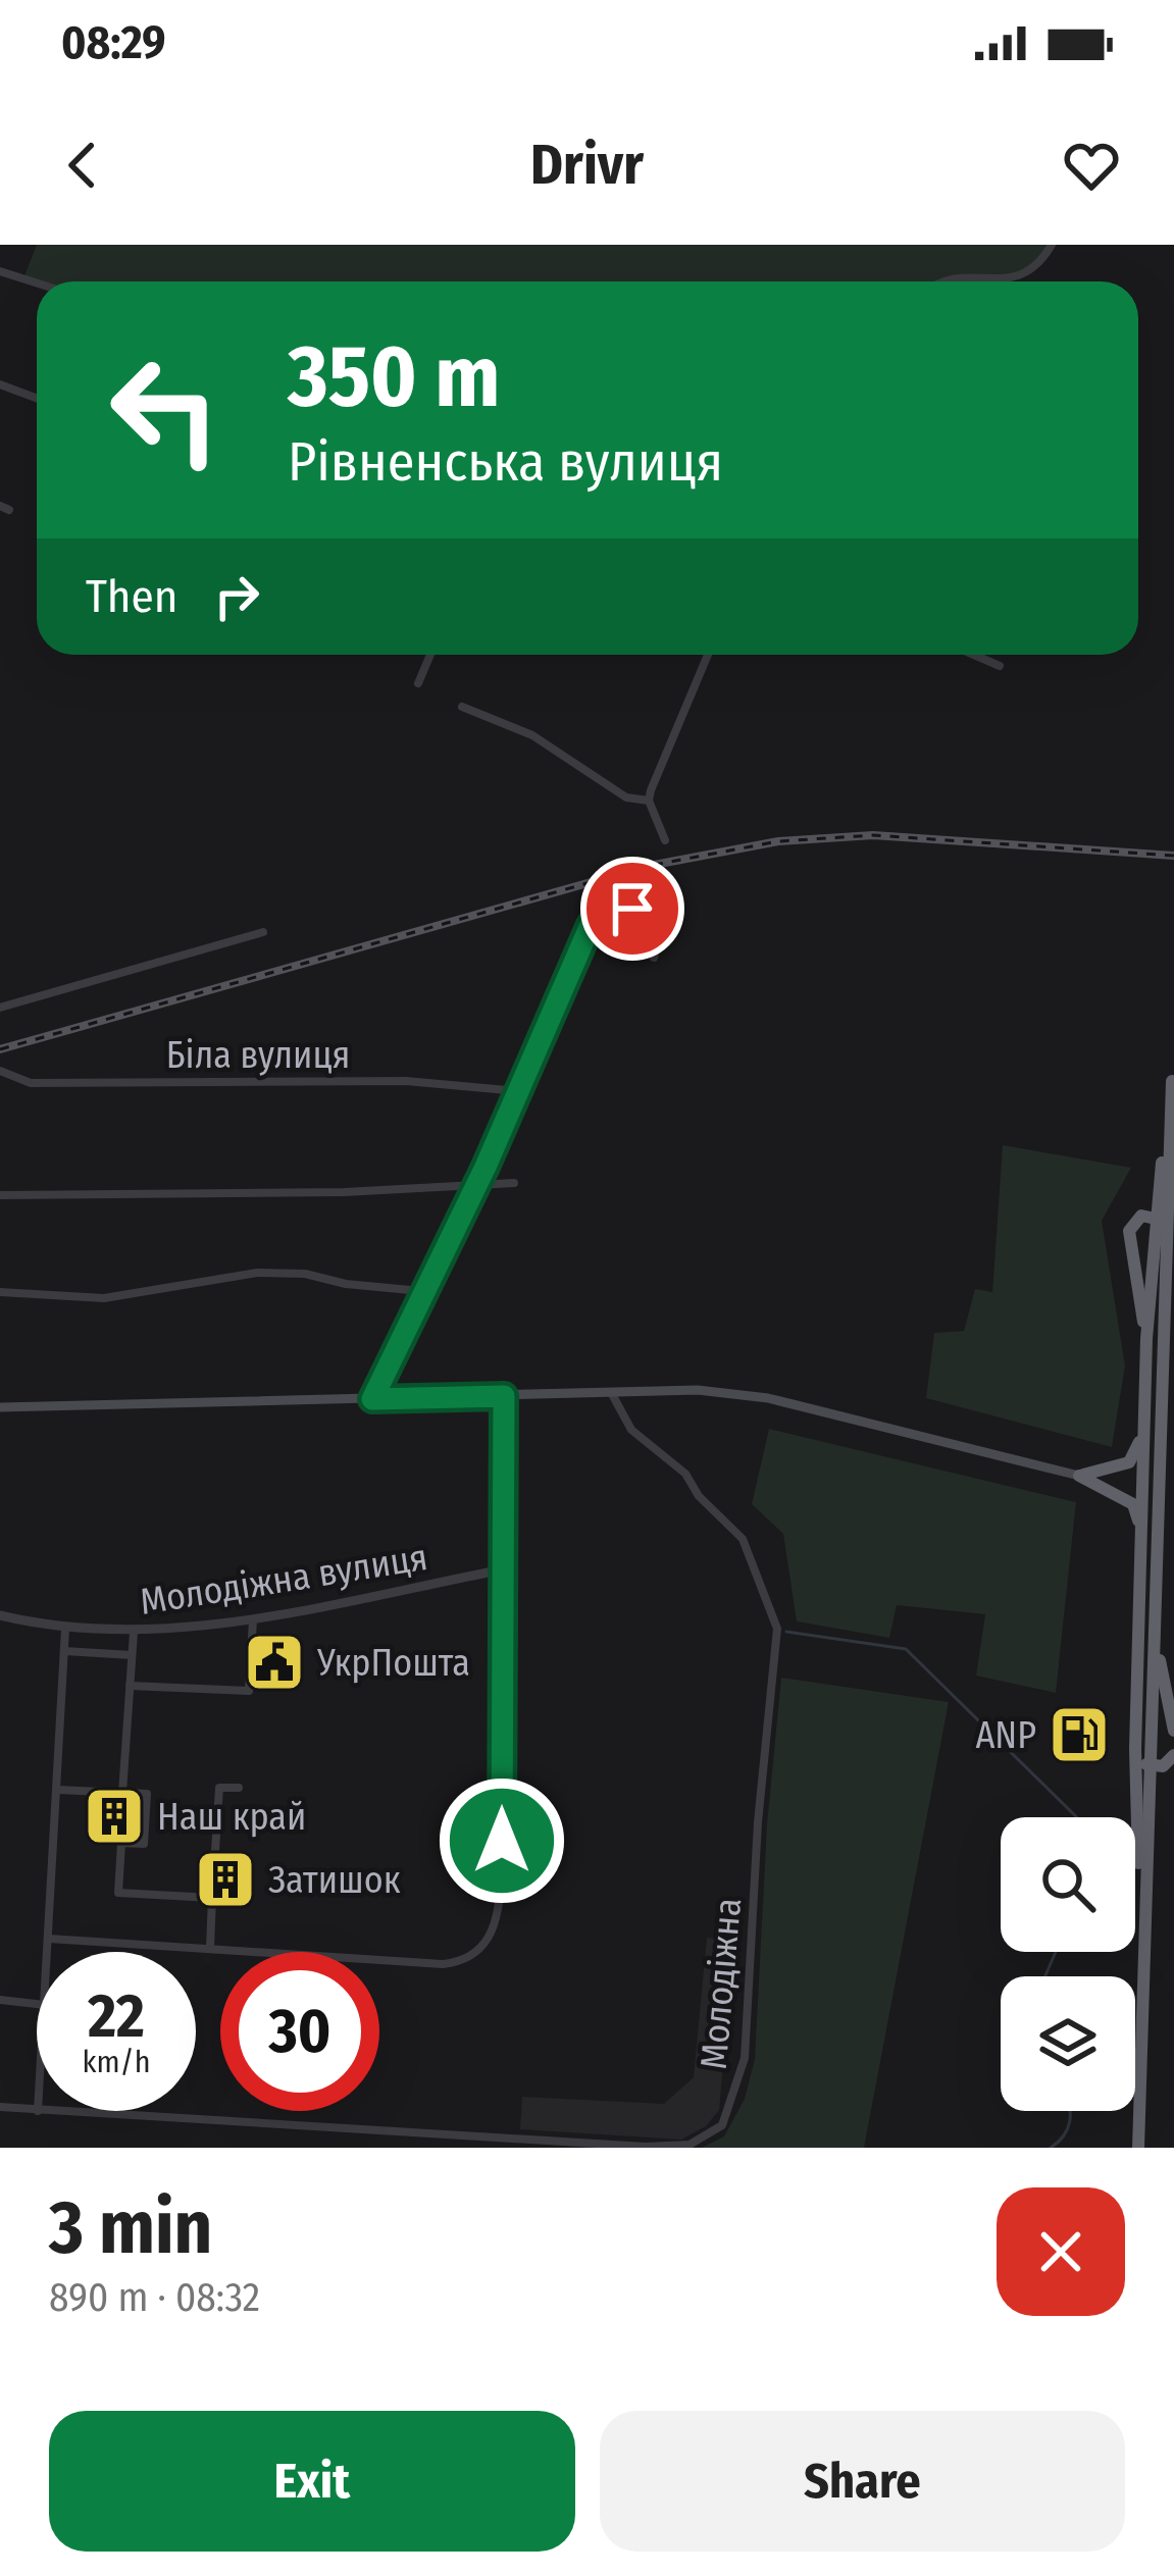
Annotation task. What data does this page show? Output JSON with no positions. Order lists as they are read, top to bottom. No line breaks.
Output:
{"streets":{"street":["Біла вулиця","Молодіжна вулиця","Молодіжна"]},"places":{"public building":["УкрПошта"],"fuel station":["ANP"],"building":["Наш край","Затишок"]},"page":{"status":"08:29","header":"Drivr","turn":["350 m","Рівненська вулиця"],"then":"Then","speed":"22 km/h","limit":"30","heading":["3 min","890 m · 08:32"],"buttons":["Exit","Share"]}}
